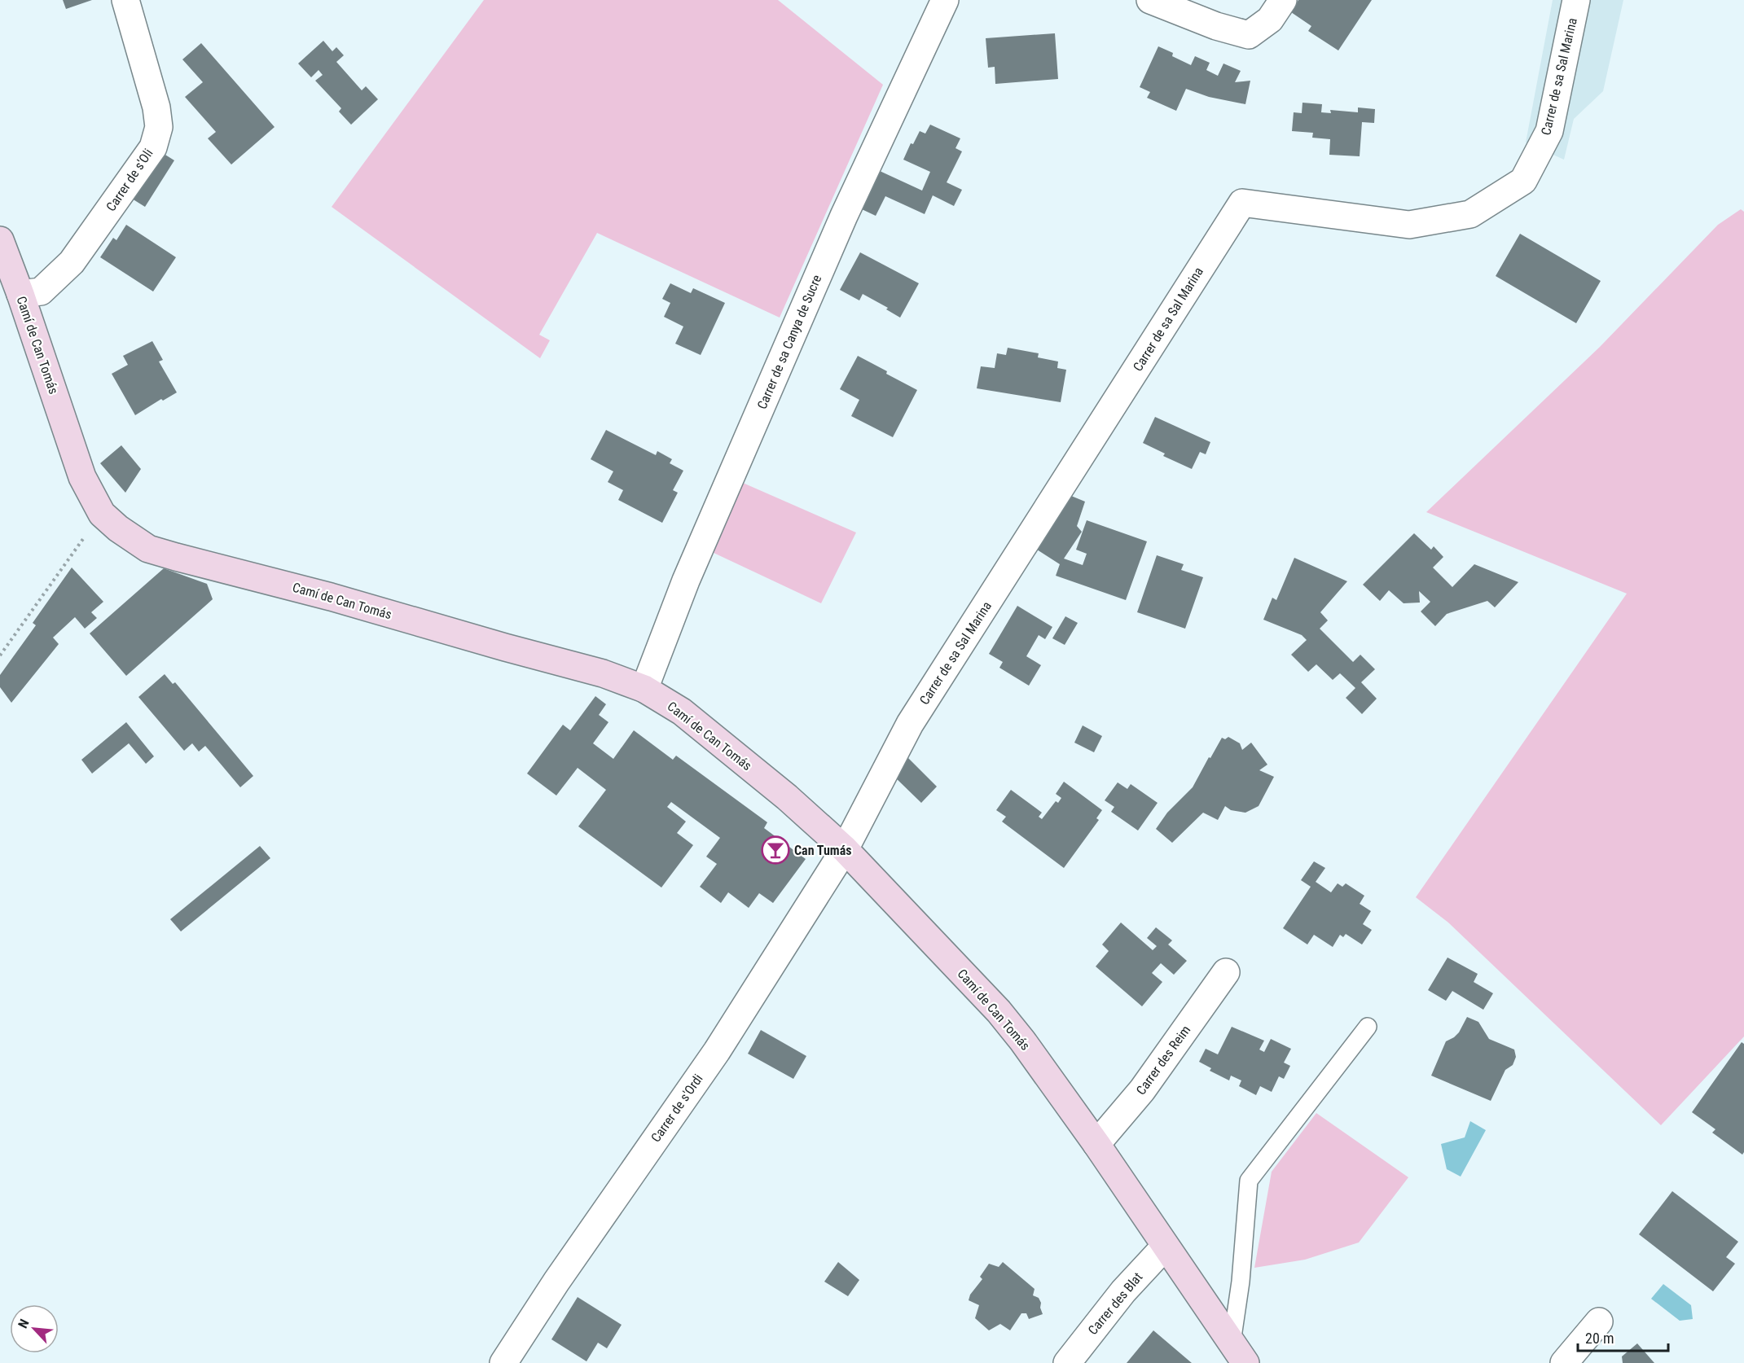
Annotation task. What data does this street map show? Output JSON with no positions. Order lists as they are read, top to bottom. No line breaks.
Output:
{"streets":{"street":["Carrer de sa Sal Marina","Carrer de s'Oli","Carrer de sa Canya de Sucre","Camí de Can Tomás","Carrer des Reim","Carrer de s'Ordi","Carrer des Blat"]},"crossings":[["Carrer de sa Sal Marina","Camí de Can Tomás"],["Carrer de sa Sal Marina","Carrer de s'Ordi"],["Carrer de s'Oli","Camí de Can Tomás"],["Carrer de sa Canya de Sucre","Camí de Can Tomás"],["Camí de Can Tomás","Carrer des Reim"],["Camí de Can Tomás","Carrer de s'Ordi"],["Camí de Can Tomás","Carrer des Blat"]],"places":{"bar":["Can Tumás"]},"scale_bar":"20 m","north":"top left"}
